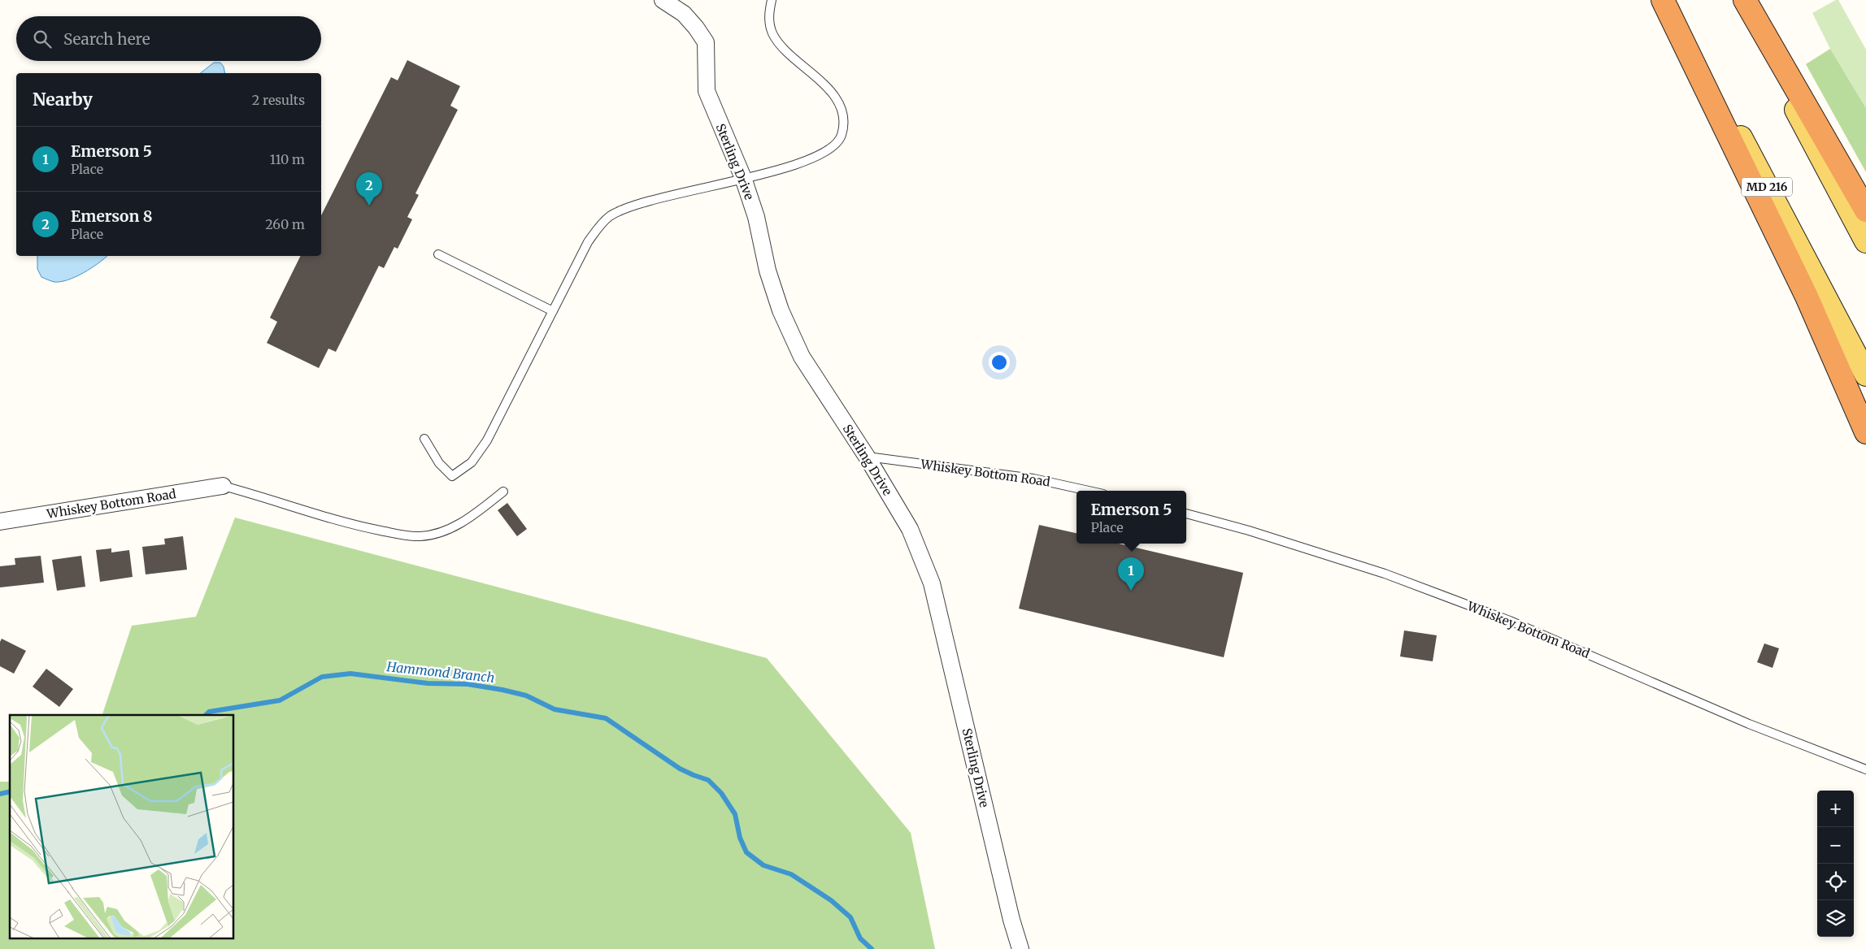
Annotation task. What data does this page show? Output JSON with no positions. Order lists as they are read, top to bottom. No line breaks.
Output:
{"streets":{"main road":["MD 216"],"street":["Sterling Drive","Whiskey Bottom Road"]},"crossings":[["Sterling Drive","Whiskey Bottom Road"]],"water":["Hammond Branch"],"page":{"search":"Search here","heading":["Nearby","2 results"],"list":[{"mark":"1","name":"Emerson 5","note":"Place","value":"110 m"},{"mark":"2","name":"Emerson 8","note":"Place","value":"260 m"}],"pins":["2","1"],"popup":["Emerson 5","Place"],"map_buttons":["+","−"]}}
